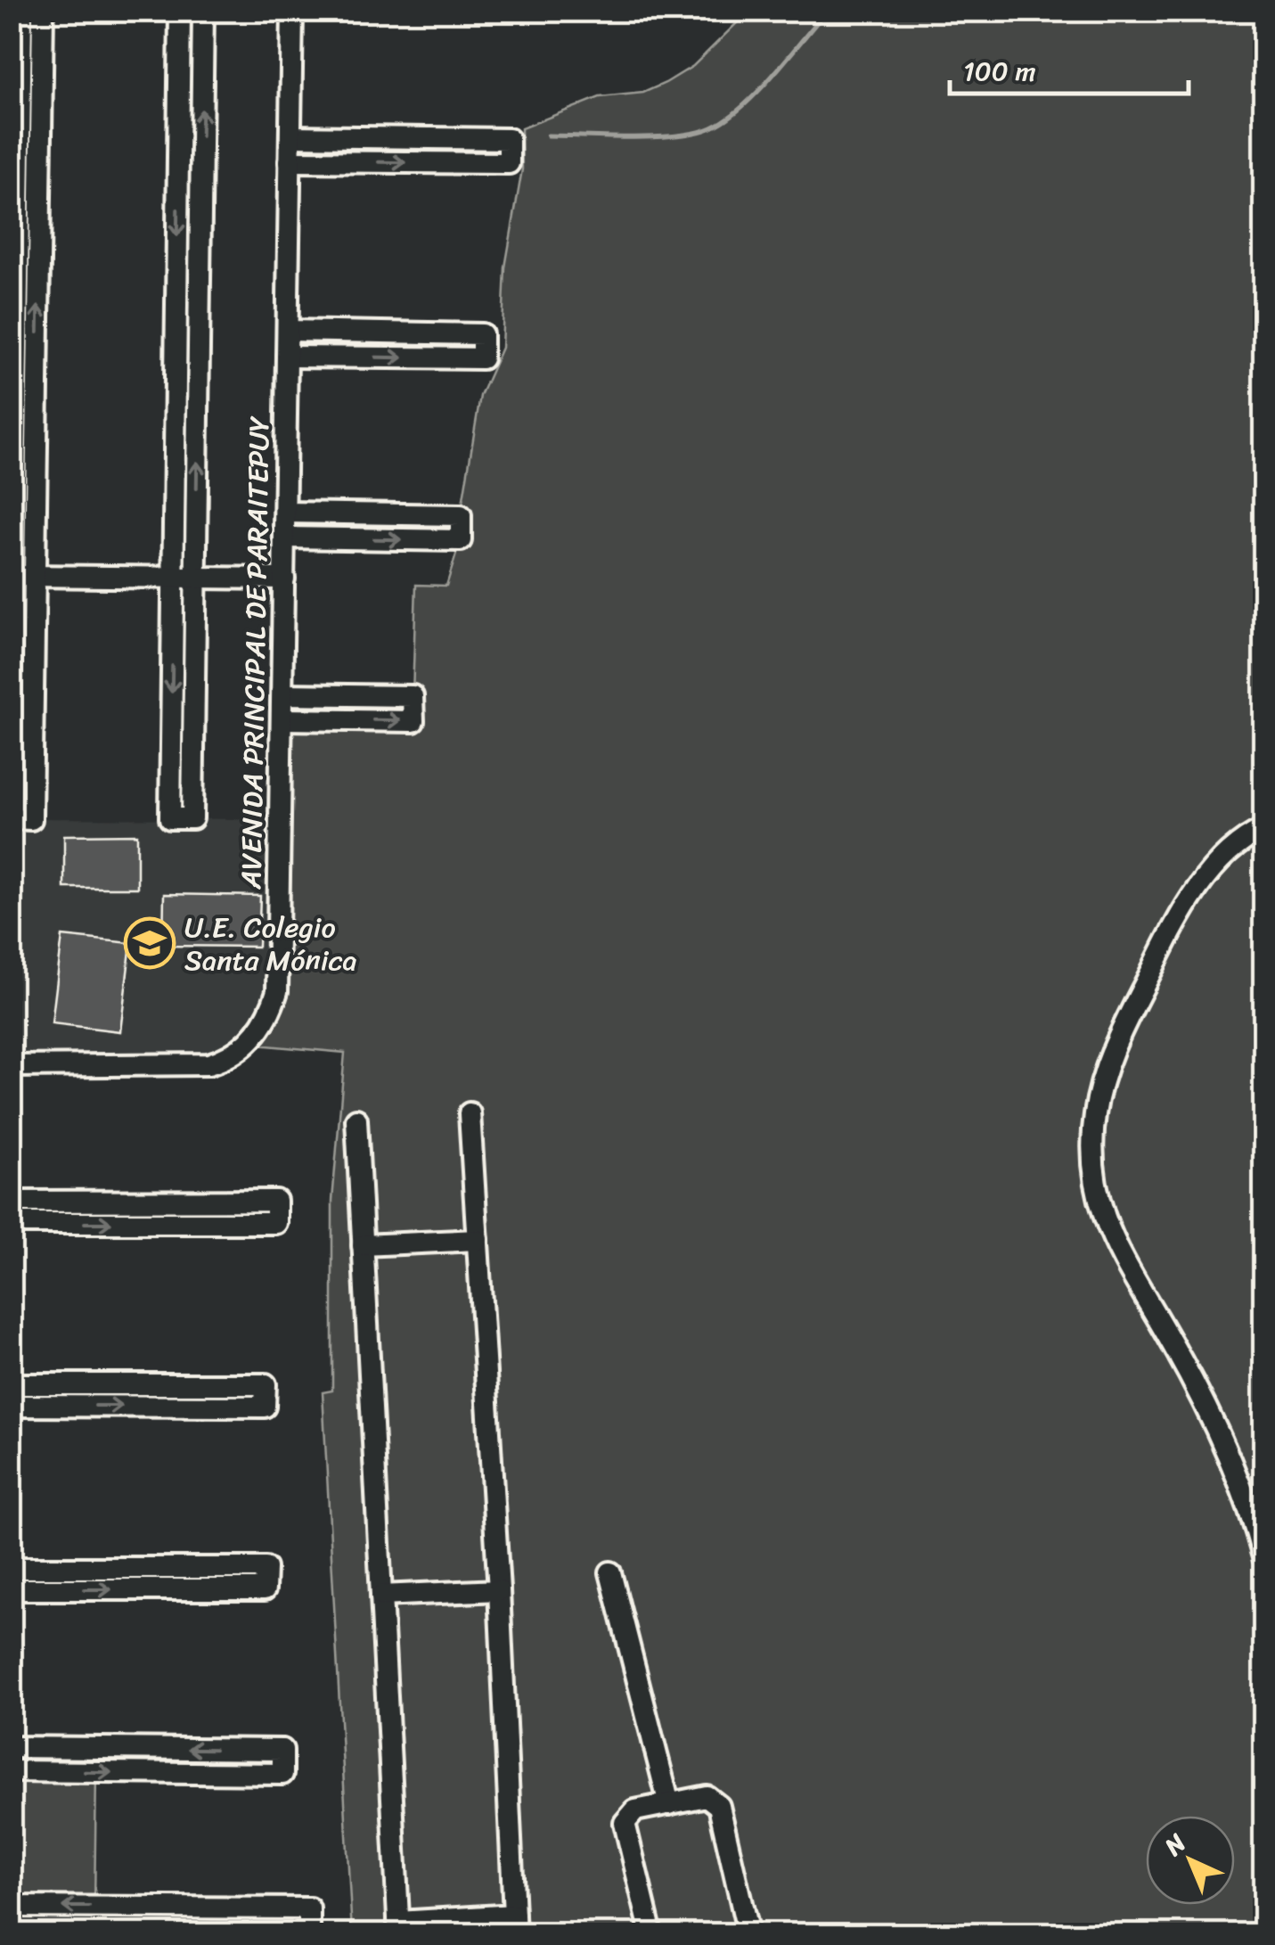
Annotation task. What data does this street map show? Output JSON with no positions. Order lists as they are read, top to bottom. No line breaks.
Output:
{"streets":{"street":["AVENIDA PRINCIPAL DE PARAITEPUY"]},"places":{"school or university":["U.E. Colegio Santa Mónica"]},"scale_bar":"100 m","north":"top left"}
